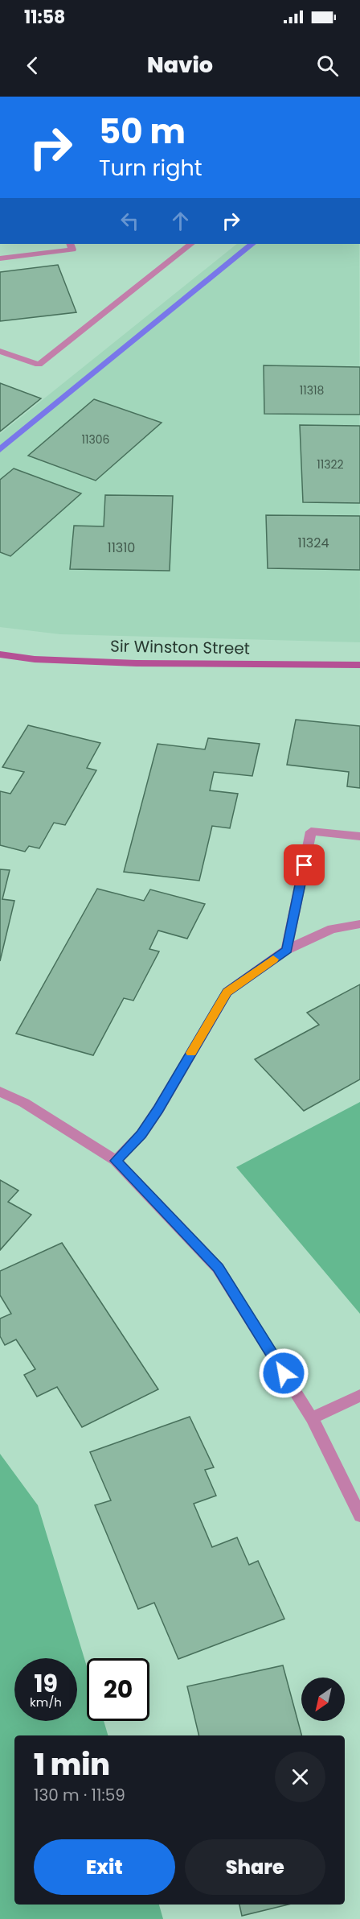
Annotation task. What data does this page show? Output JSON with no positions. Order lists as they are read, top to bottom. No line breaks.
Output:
{"streets":{"street":["Sir Winston Street"]},"house_numbers":["11318","11306","11322","11324","11310"],"north":"bottom left","page":{"status":"11:58","header":"Navio","turn":["50 m","Turn right"],"speed":"19 km/h","limit":"20","heading":["1 min","130 m · 11:59"],"buttons":["Exit","Share"]}}
